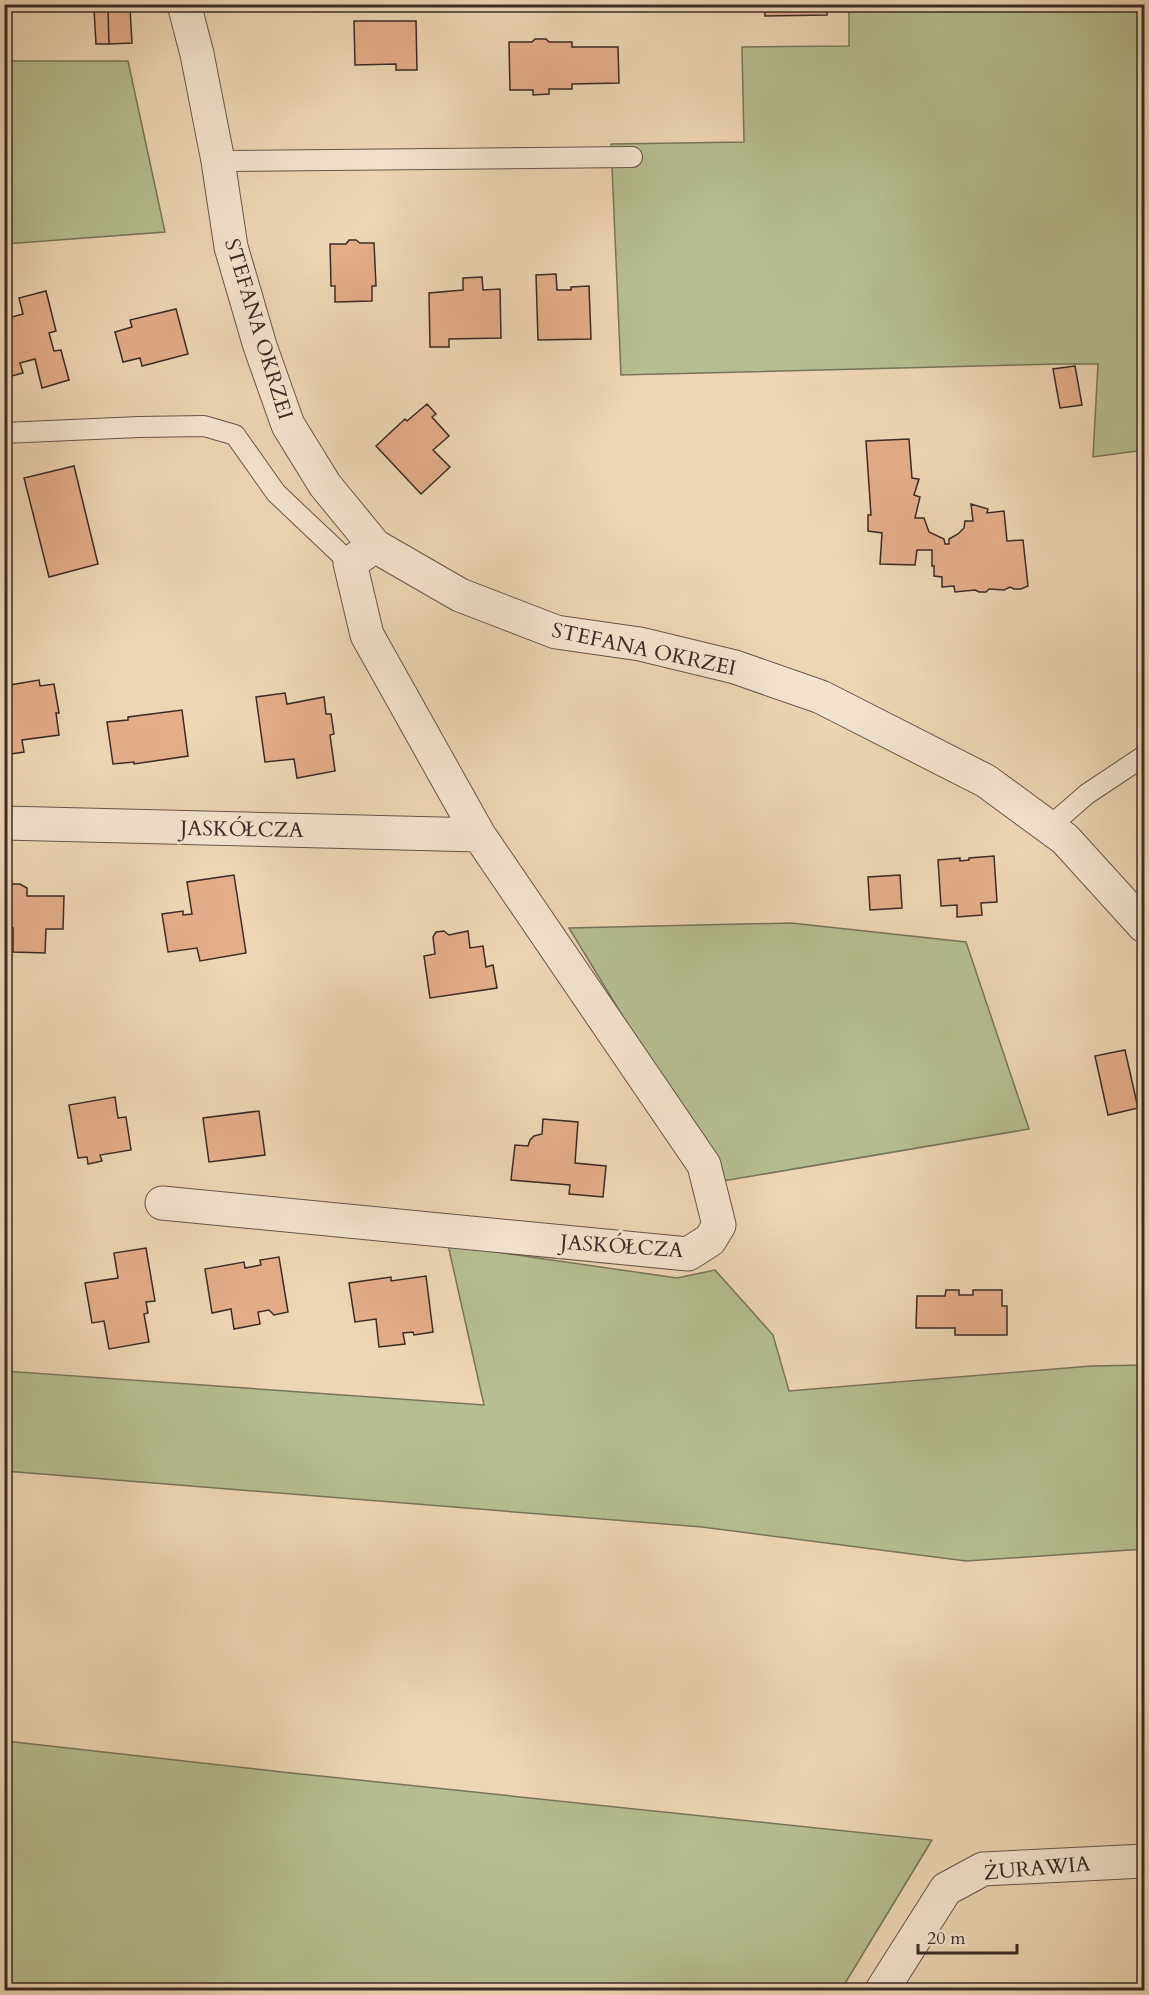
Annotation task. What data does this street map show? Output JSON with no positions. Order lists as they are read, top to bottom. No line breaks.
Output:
{"streets":{"street":["STEFANA OKRZEI","JASKÓŁCZA","ŻURAWIA"]},"crossings":[["STEFANA OKRZEI","JASKÓŁCZA"]],"scale_bar":"20 m"}
